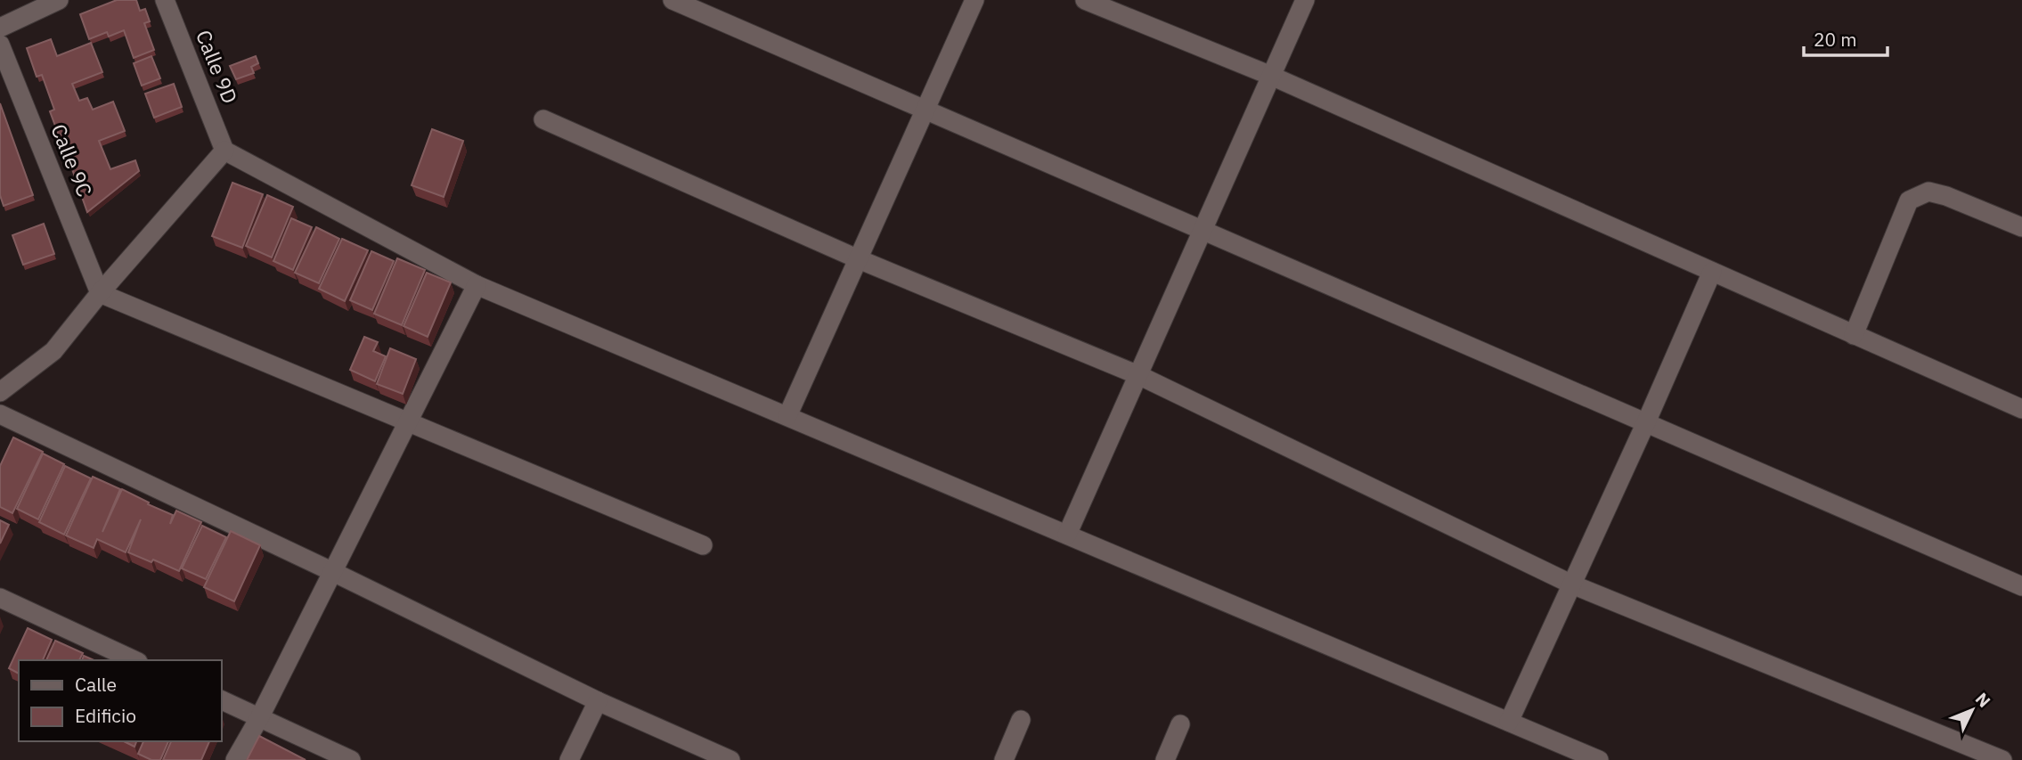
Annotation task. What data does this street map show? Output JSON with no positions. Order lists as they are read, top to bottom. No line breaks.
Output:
{"streets":{"street":["Calle 9D","Calle 9C"]},"legend":["Calle","Edificio"],"scale_bar":"20 m","north":"top right"}
